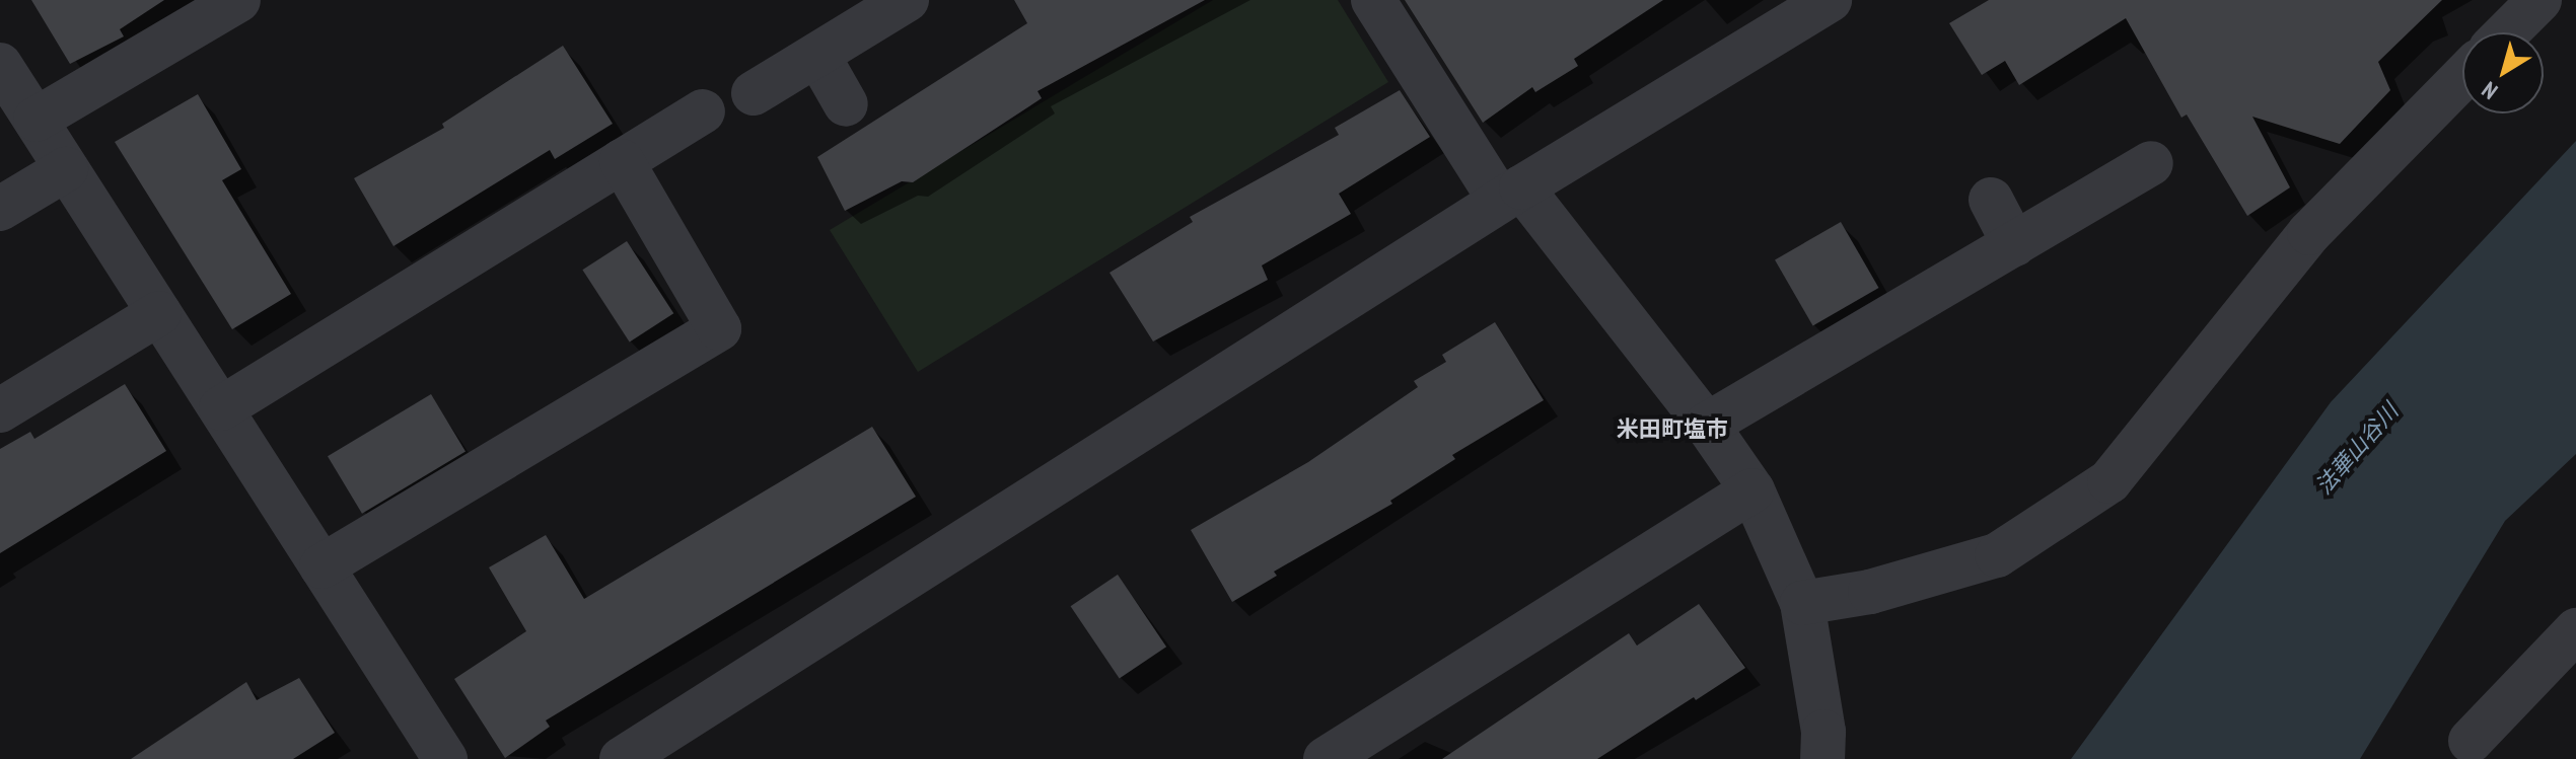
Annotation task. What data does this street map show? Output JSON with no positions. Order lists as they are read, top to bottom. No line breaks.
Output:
{"districts":["米田町塩市"],"water":["法華山谷川"],"north":"bottom left"}
